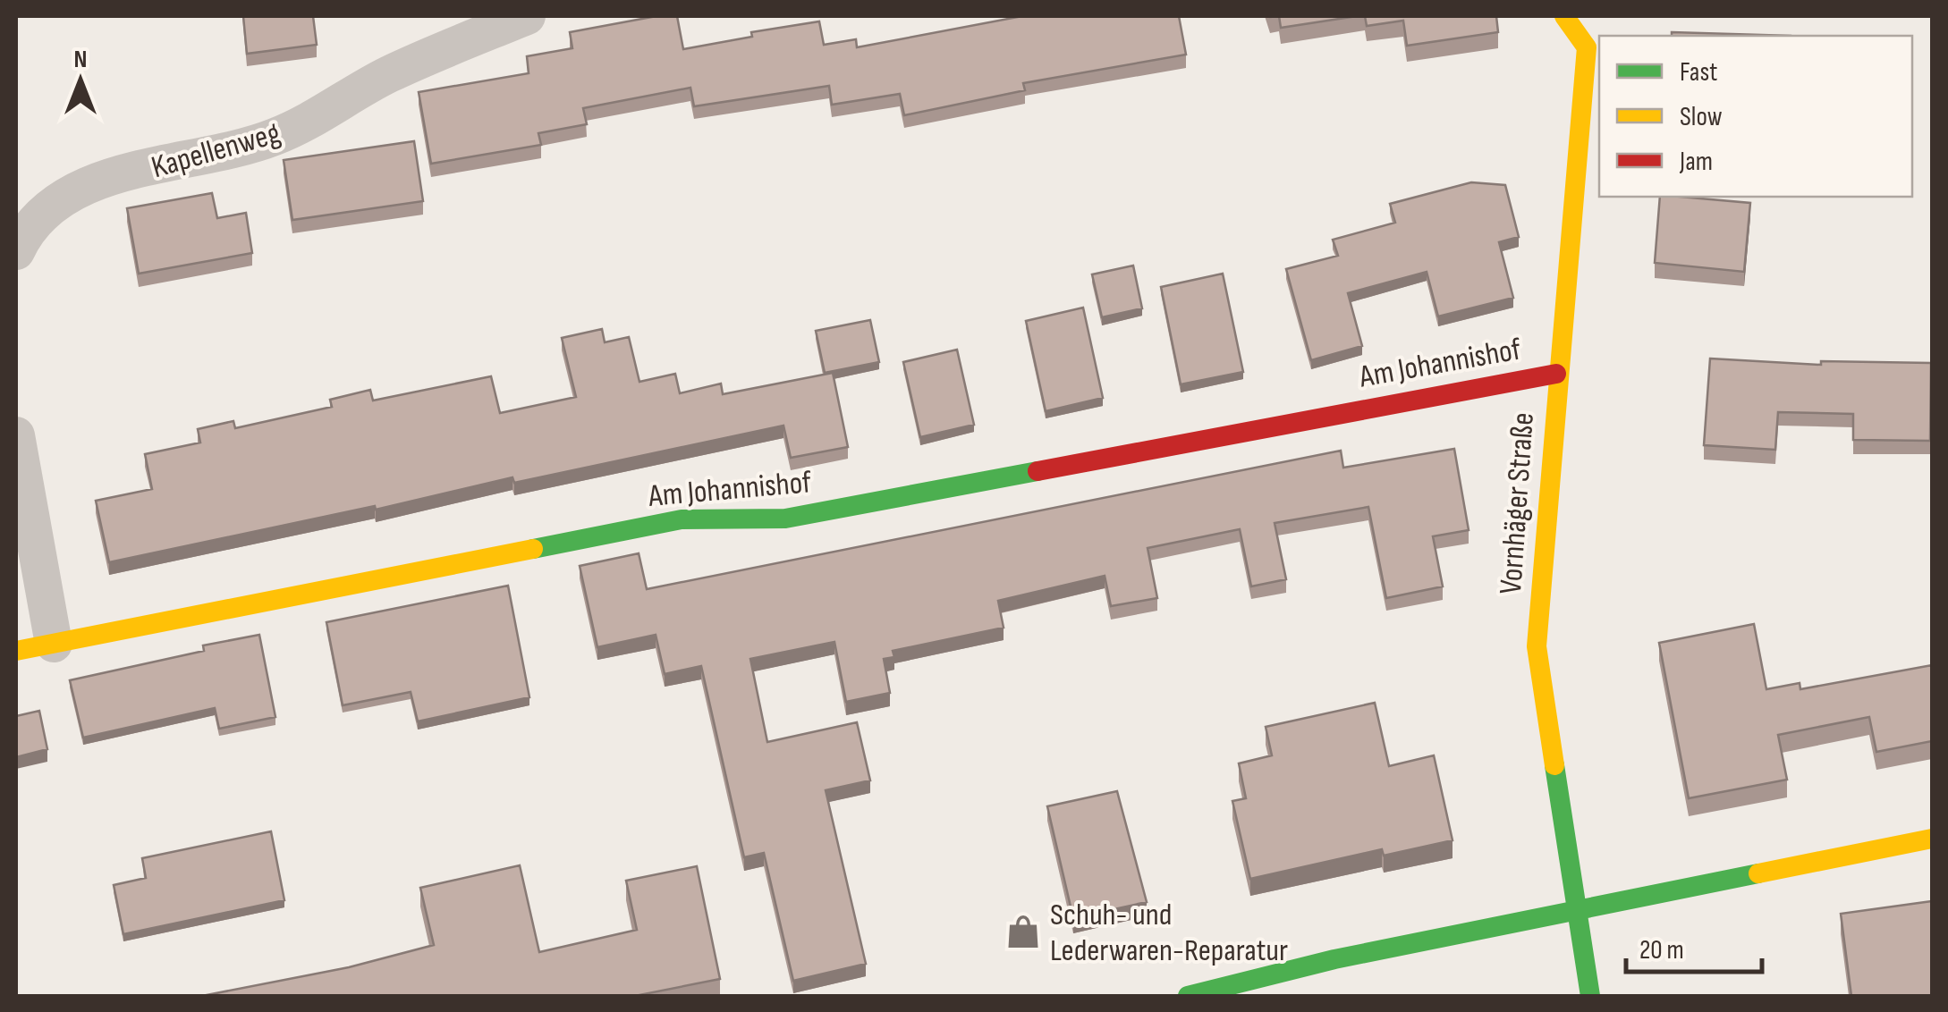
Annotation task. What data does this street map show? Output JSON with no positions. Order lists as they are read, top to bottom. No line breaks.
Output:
{"streets":{"street":["Kapellenweg","Am Johannishof","Vornhäger Straße"]},"crossings":[["Am Johannishof","Vornhäger Straße"]],"places":{"shop":["Schuh- und Lederwaren-Reparatur"]},"legend":["Fast","Slow","Jam"],"scale_bar":"20 m","north":"top"}
